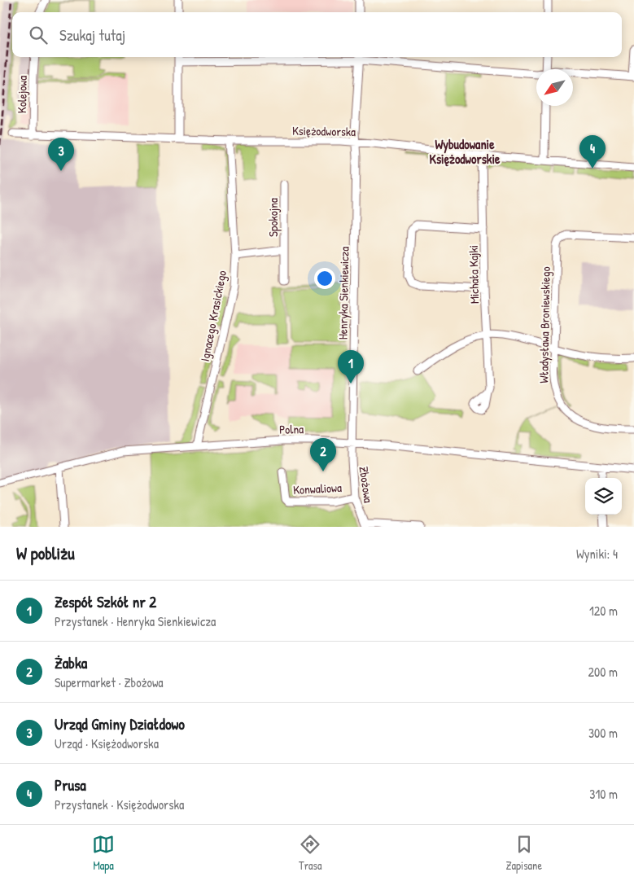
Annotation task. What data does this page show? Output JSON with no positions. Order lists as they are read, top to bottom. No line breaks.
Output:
{"streets":{"street":["Kolejowa","Księżodworska","Spokojna","Michała Kajki","Henryka Sienkiewicza","Ignacego Krasickiego","Władysława Broniewskiego","Polna","Zbożowa","Konwaliowa"]},"crossings":[["Kolejowa","Księżodworska"],["Księżodworska","Michała Kajki"],["Księżodworska","Henryka Sienkiewicza"],["Księżodworska","Ignacego Krasickiego"],["Spokojna","Ignacego Krasickiego"],["Henryka Sienkiewicza","Polna"],["Henryka Sienkiewicza","Zbożowa"],["Ignacego Krasickiego","Polna"],["Polna","Zbożowa"],["Zbożowa","Konwaliowa"]],"districts":["Wybudowanie Księżodworskie"],"north":"bottom left","page":{"search":"Szukaj tutaj","pins":["4","3","1","2"],"heading":["W pobliżu","Wyniki: 4"],"list":[{"mark":"1","name":"Zespół Szkół nr 2","note":"Przystanek · Henryka Sienkiewicza","value":"120 m"},{"mark":"2","name":"Żabka","note":"Supermarket · Zbożowa","value":"200 m"},{"mark":"3","name":"Urząd Gminy Działdowo","note":"Urząd · Księżodworska","value":"300 m"},{"mark":"4","name":"Prusa","note":"Przystanek · Księżodworska","value":"310 m"}],"nav":["Mapa","Trasa","Zapisane"]}}
